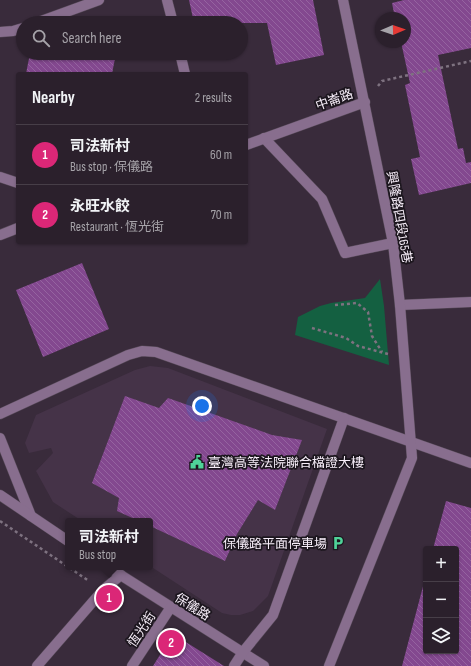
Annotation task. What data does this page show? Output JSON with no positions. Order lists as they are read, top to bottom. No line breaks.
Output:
{"streets":{"street":["中崙路","興隆路四段165巷","保儀路","恆光街"]},"crossings":[["中崙路","興隆路四段165巷"],["保儀路","恆光街"]],"places":{"public building":["臺灣高等法院聯合檔證大樓"],"parking":["保儀路平面停車場"]},"north":"right","page":{"search":"Search here","heading":["Nearby","2 results"],"list":[{"mark":"1","name":"司法新村","note":"Bus stop · 保儀路","value":"60 m"},{"mark":"2","name":"永旺水餃","note":"Restaurant · 恆光街","value":"70 m"}],"popup":["司法新村","Bus stop"],"map_buttons":["+","−"],"pins":["1","2"]}}
